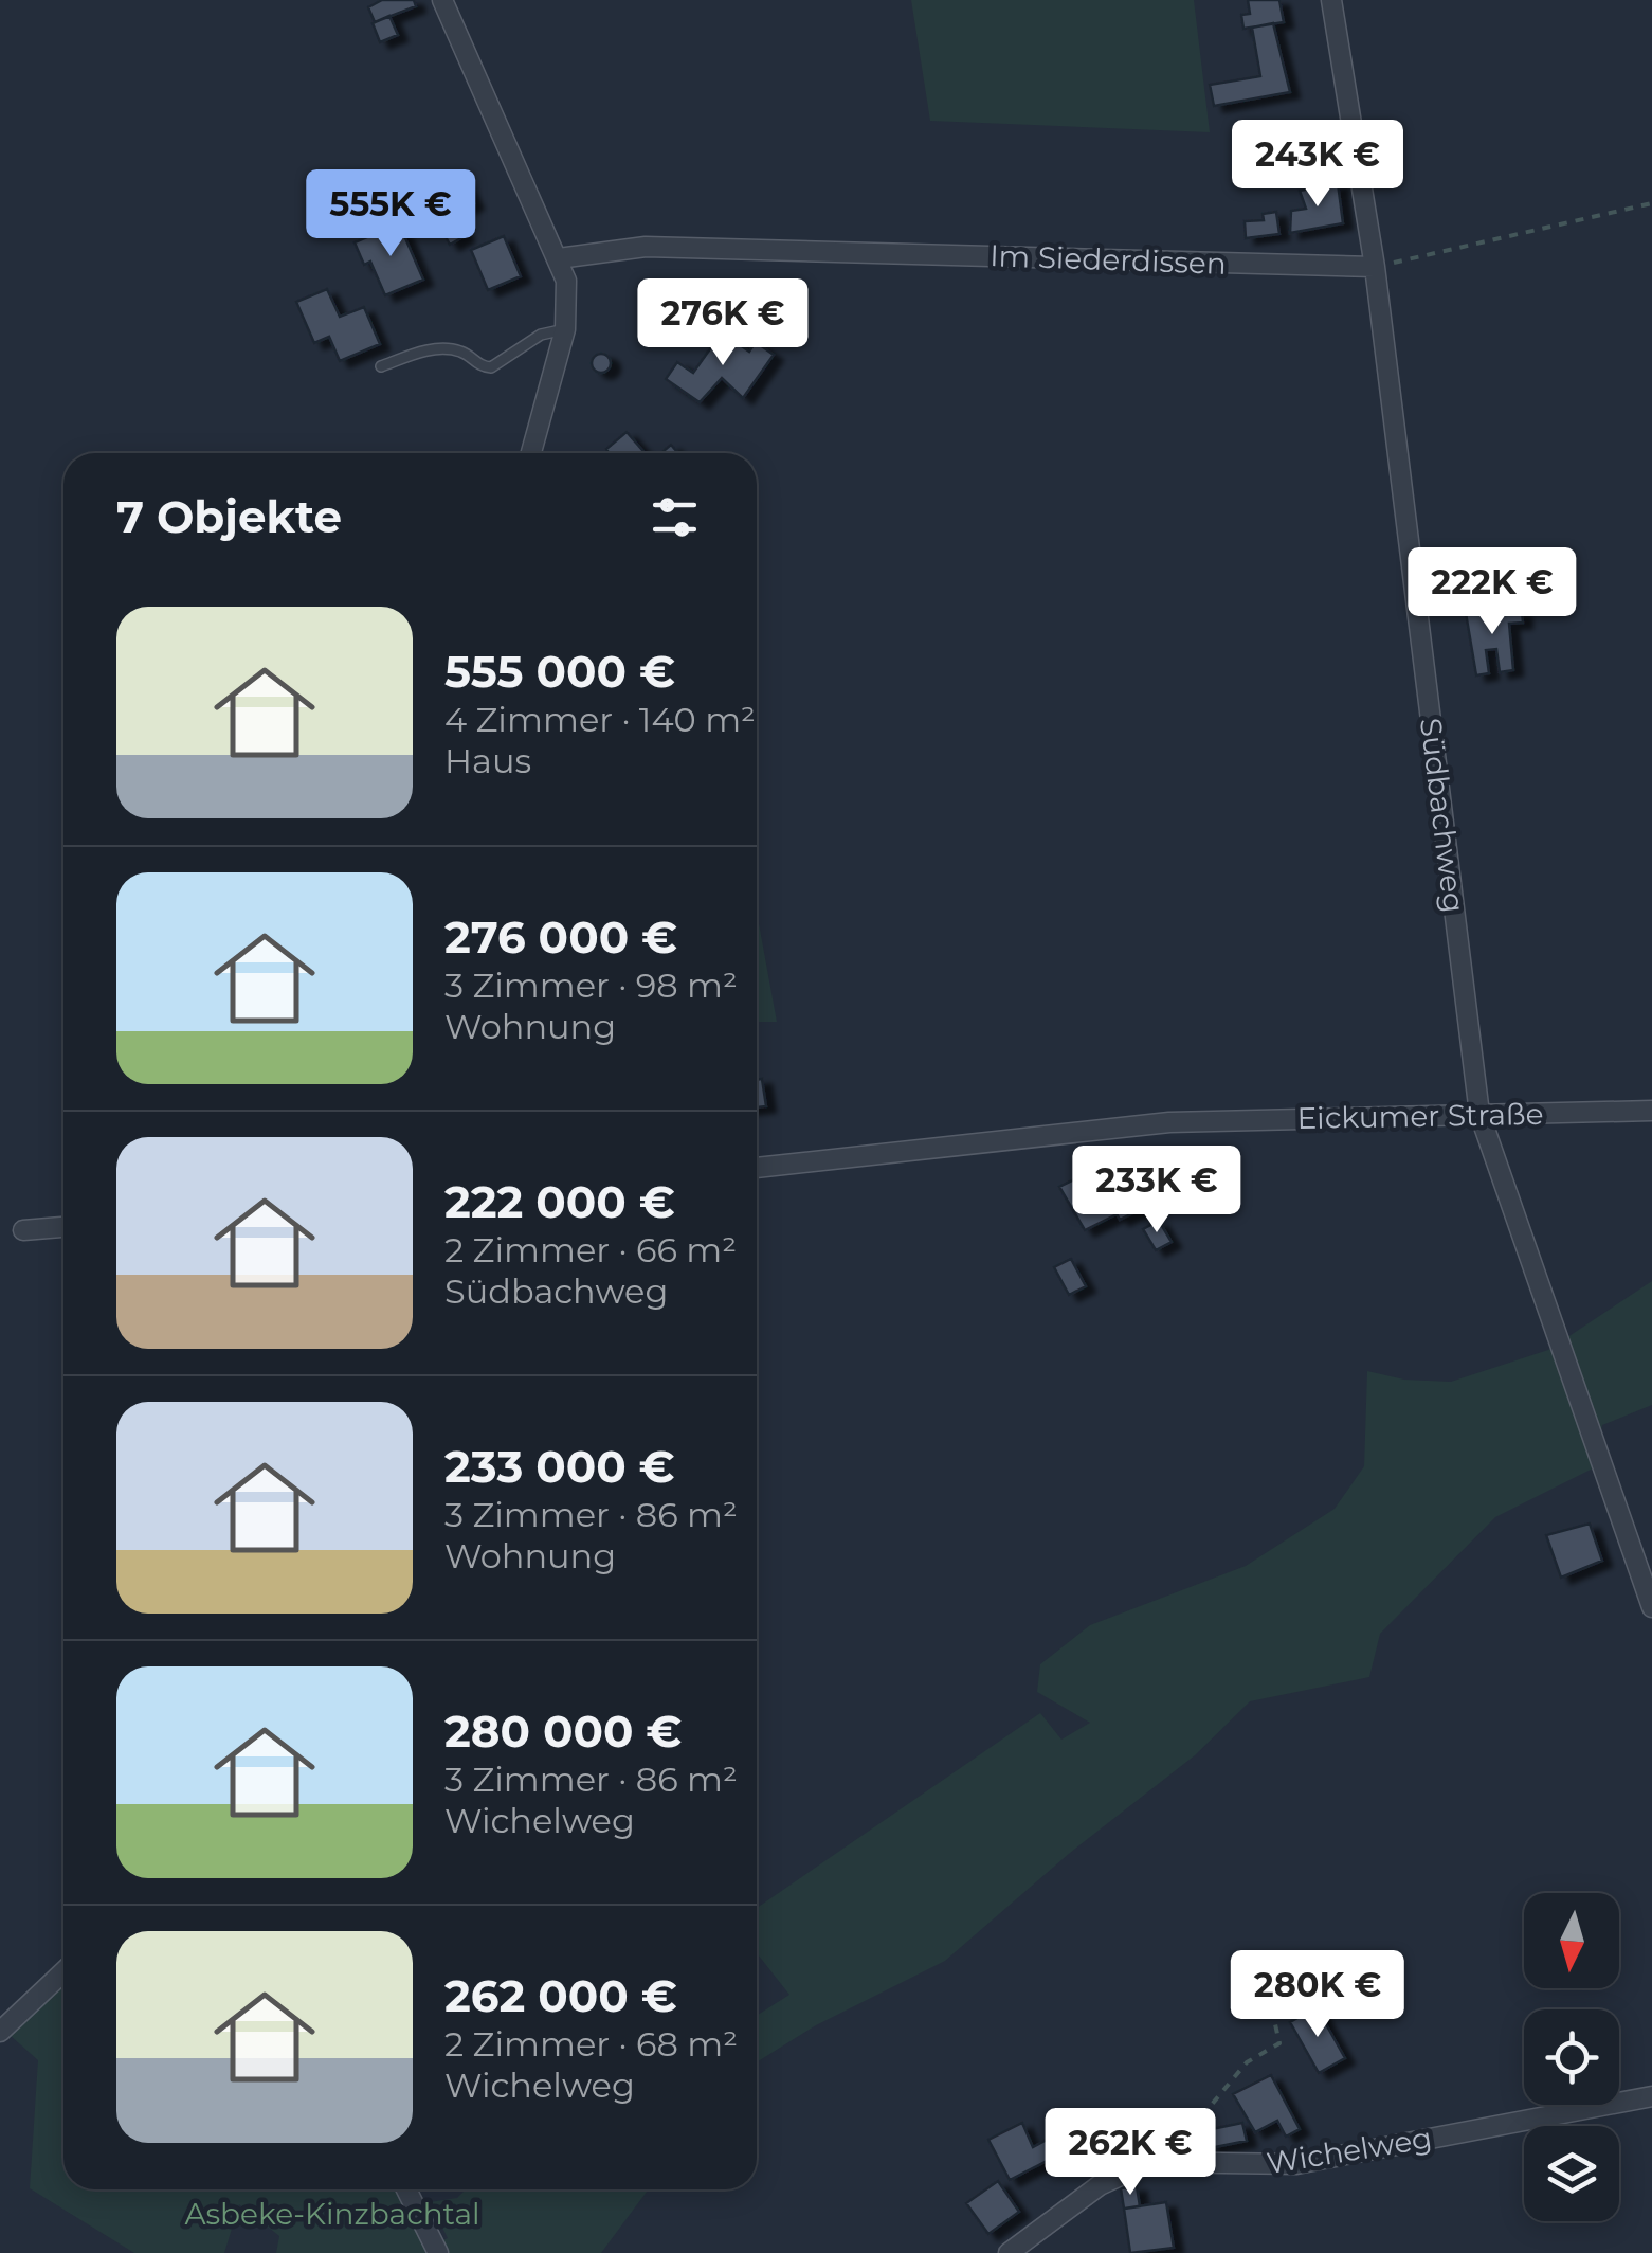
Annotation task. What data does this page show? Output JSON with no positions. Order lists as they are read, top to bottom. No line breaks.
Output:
{"streets":{"street":["Im Siederdissen","Südbachweg","Eickumer Straße","Wichelweg"]},"crossings":[["Im Siederdissen","Südbachweg"],["Südbachweg","Eickumer Straße"]],"parks":["Asbeke-Kinzbachtal"],"north":"bottom","page":{"price":["243K €","555K €","276K €","222K €","233K €","280K €","262K €"],"heading":"7 Objekte","list":[{"name":"555 000 €","note":"4 Zimmer · 140 m² · Haus"},{"name":"276 000 €","note":"3 Zimmer · 98 m² · Wohnung"},{"name":"222 000 €","note":"2 Zimmer · 66 m² · Südbachweg"},{"name":"233 000 €","note":"3 Zimmer · 86 m² · Wohnung"},{"name":"280 000 €","note":"3 Zimmer · 86 m² · Wichelweg"},{"name":"262 000 €","note":"2 Zimmer · 68 m² · Wichelweg"}]}}
